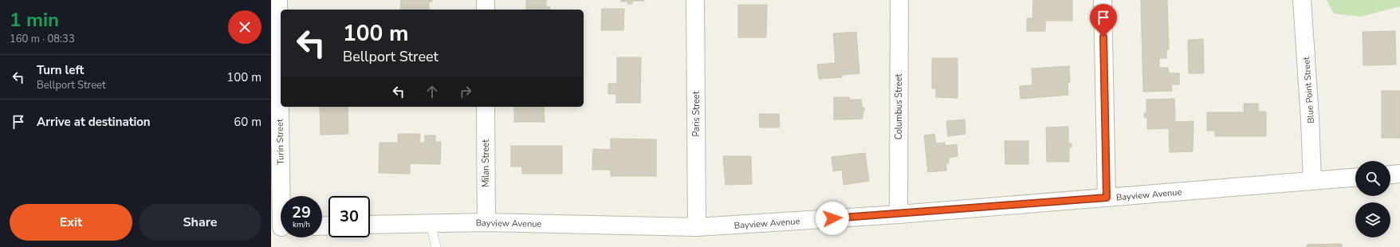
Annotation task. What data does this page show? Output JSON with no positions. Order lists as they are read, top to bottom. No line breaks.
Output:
{"streets":{"street":["Blue Point Street","Columbus Street","Paris Street","Turin Street","Milan Street","Bayview Avenue"]},"crossings":[["Blue Point Street","Bayview Avenue"],["Columbus Street","Bayview Avenue"],["Paris Street","Bayview Avenue"],["Milan Street","Bayview Avenue"]],"page":{"heading":["1 min","160 m · 08:33"],"turn":["100 m","Bellport Street"],"list":[{"name":"Turn left","note":"Bellport Street","value":"100 m"},{"name":"Arrive at destination","value":"60 m"}],"speed":"29 km/h","limit":"30","buttons":["Exit","Share"]}}
